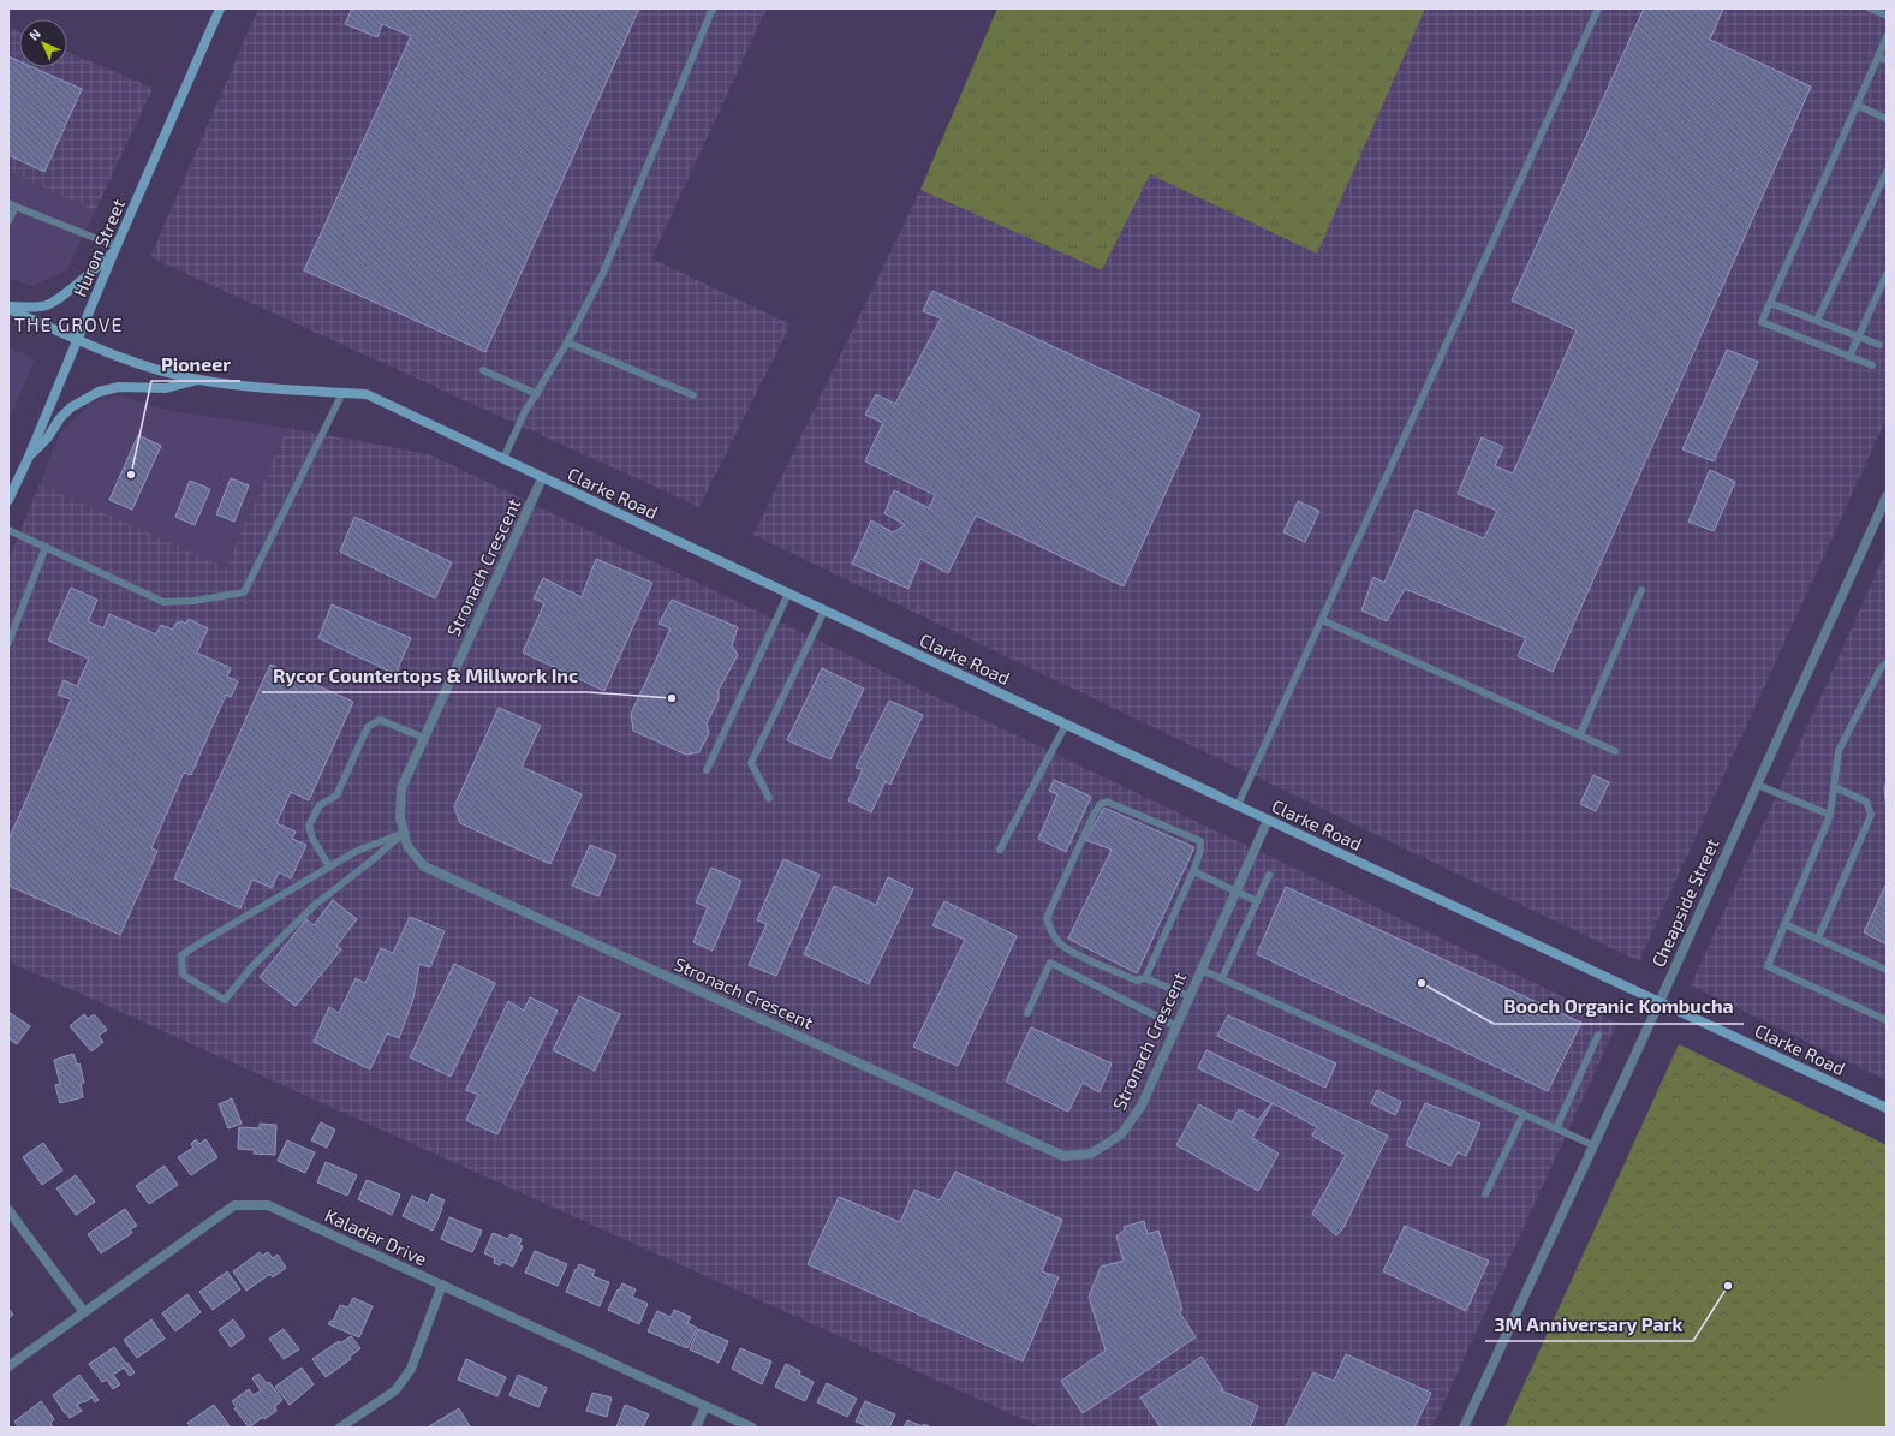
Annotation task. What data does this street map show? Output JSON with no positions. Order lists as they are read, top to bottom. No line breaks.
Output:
{"streets":{"main road":["Huron Street","Clarke Road"],"street":["Stronach Crescent","Cheapside Street","Kaladar Drive"]},"crossings":[["Huron Street","Clarke Road"],["Clarke Road","Stronach Crescent"],["Clarke Road","Cheapside Street"]],"districts":["THE GROVE"],"places":["Pioneer","Rycor Countertops & Millwork Inc","Booch Organic Kombucha","3M Anniversary Park"],"north":"top left"}
